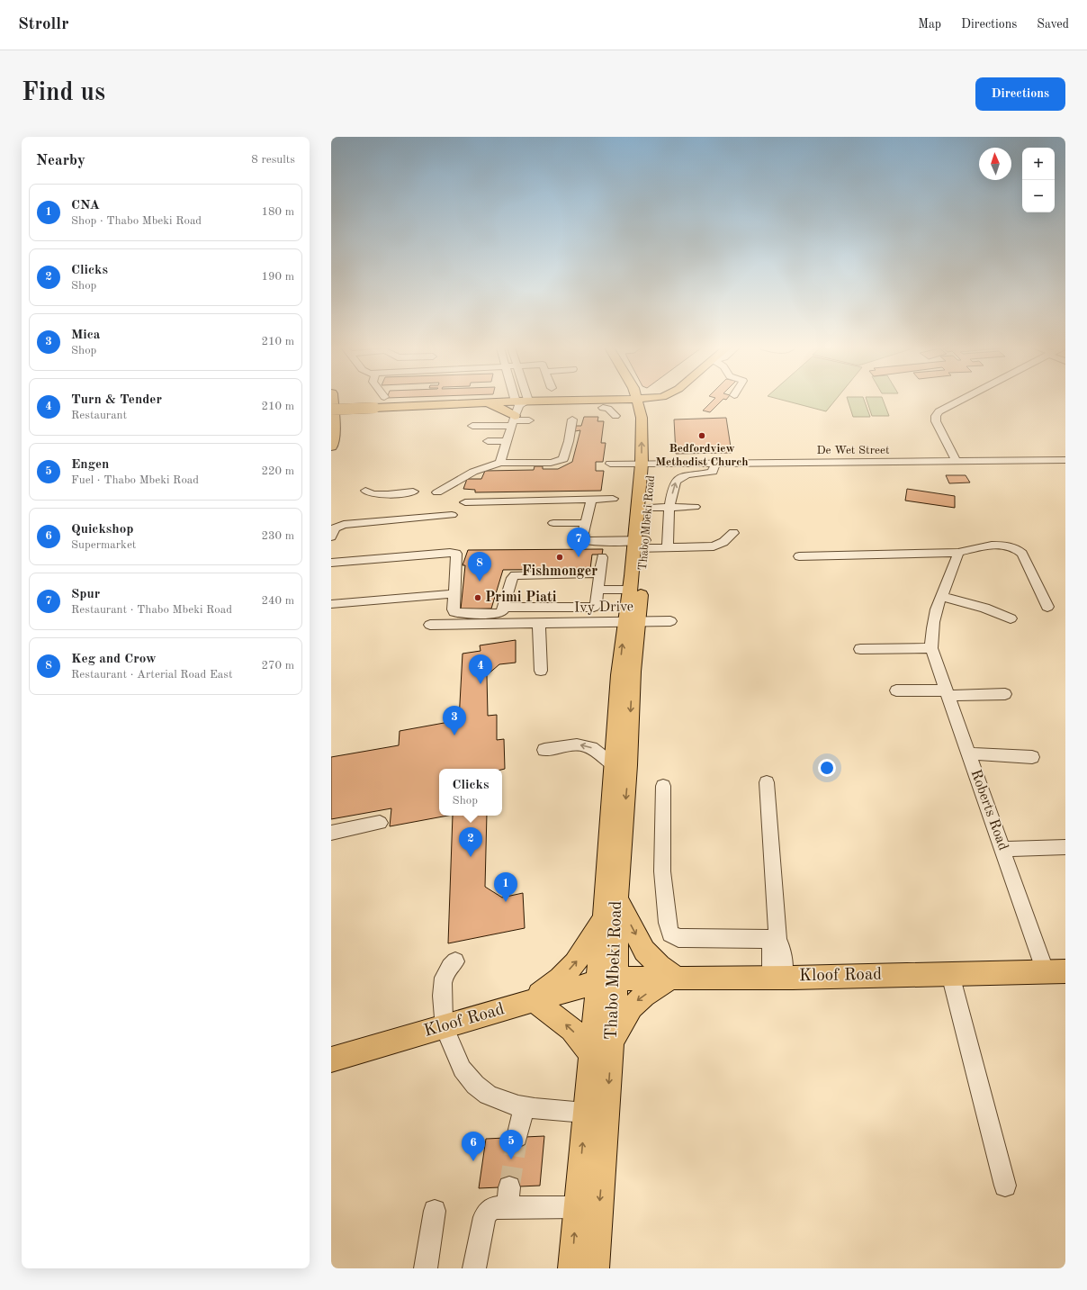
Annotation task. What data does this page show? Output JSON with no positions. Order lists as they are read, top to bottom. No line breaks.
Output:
{"streets":{"main road":["Thabo Mbeki Road","Kloof Road"],"street":["De Wet Street","Ivy Drive","Roberts Road"]},"crossings":[["De Wet Street","Thabo Mbeki Road"],["Thabo Mbeki Road","Ivy Drive"],["Thabo Mbeki Road","Kloof Road"],["Roberts Road","Kloof Road"]],"places":["Bedfordview Methodist Church","Fishmonger","Primi Piati"],"north":"top","page":{"header":"Strollr","nav":["Map","Directions","Saved"],"buttons":"Directions","title":"Find us","heading":["Nearby","8 results"],"map_buttons":["+","−"],"list":[{"mark":"1","name":"CNA","note":"Shop · Thabo Mbeki Road","value":"180 m"},{"mark":"2","name":"Clicks","note":"Shop","value":"190 m"},{"mark":"3","name":"Mica","note":"Shop","value":"210 m"},{"mark":"4","name":"Turn & Tender","note":"Restaurant","value":"210 m"},{"mark":"5","name":"Engen","note":"Fuel · Thabo Mbeki Road","value":"220 m"},{"mark":"6","name":"Quickshop","note":"Supermarket","value":"230 m"},{"mark":"7","name":"Spur","note":"Restaurant · Thabo Mbeki Road","value":"240 m"},{"mark":"8","name":"Keg and Crow","note":"Restaurant · Arterial Road East","value":"270 m"}],"pins":["7","8","4","3","2","1","5","6"],"popup":["Clicks","Shop"]}}
